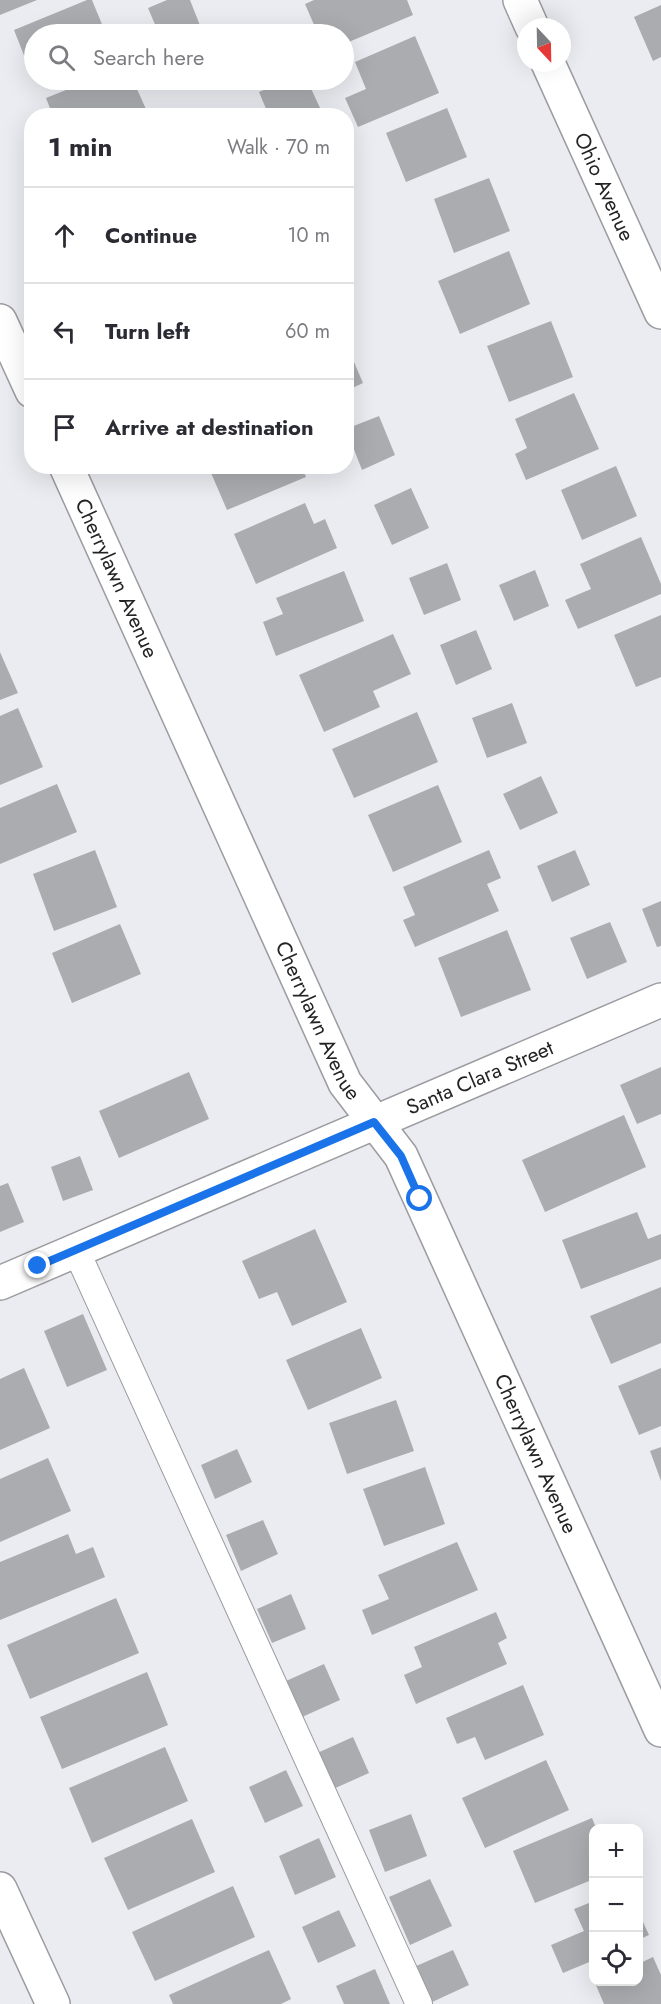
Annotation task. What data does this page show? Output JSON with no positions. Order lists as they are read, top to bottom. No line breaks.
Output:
{"streets":{"street":["Ohio Avenue","Cherrylawn Avenue","Santa Clara Street"]},"crossings":[["Cherrylawn Avenue","Santa Clara Street"]],"north":"bottom","page":{"search":"Search here","heading":["1 min","Walk · 70 m"],"list":[["Continue","10 m"],["Turn left","60 m"],"Arrive at destination"],"map_buttons":["+","−"]}}
